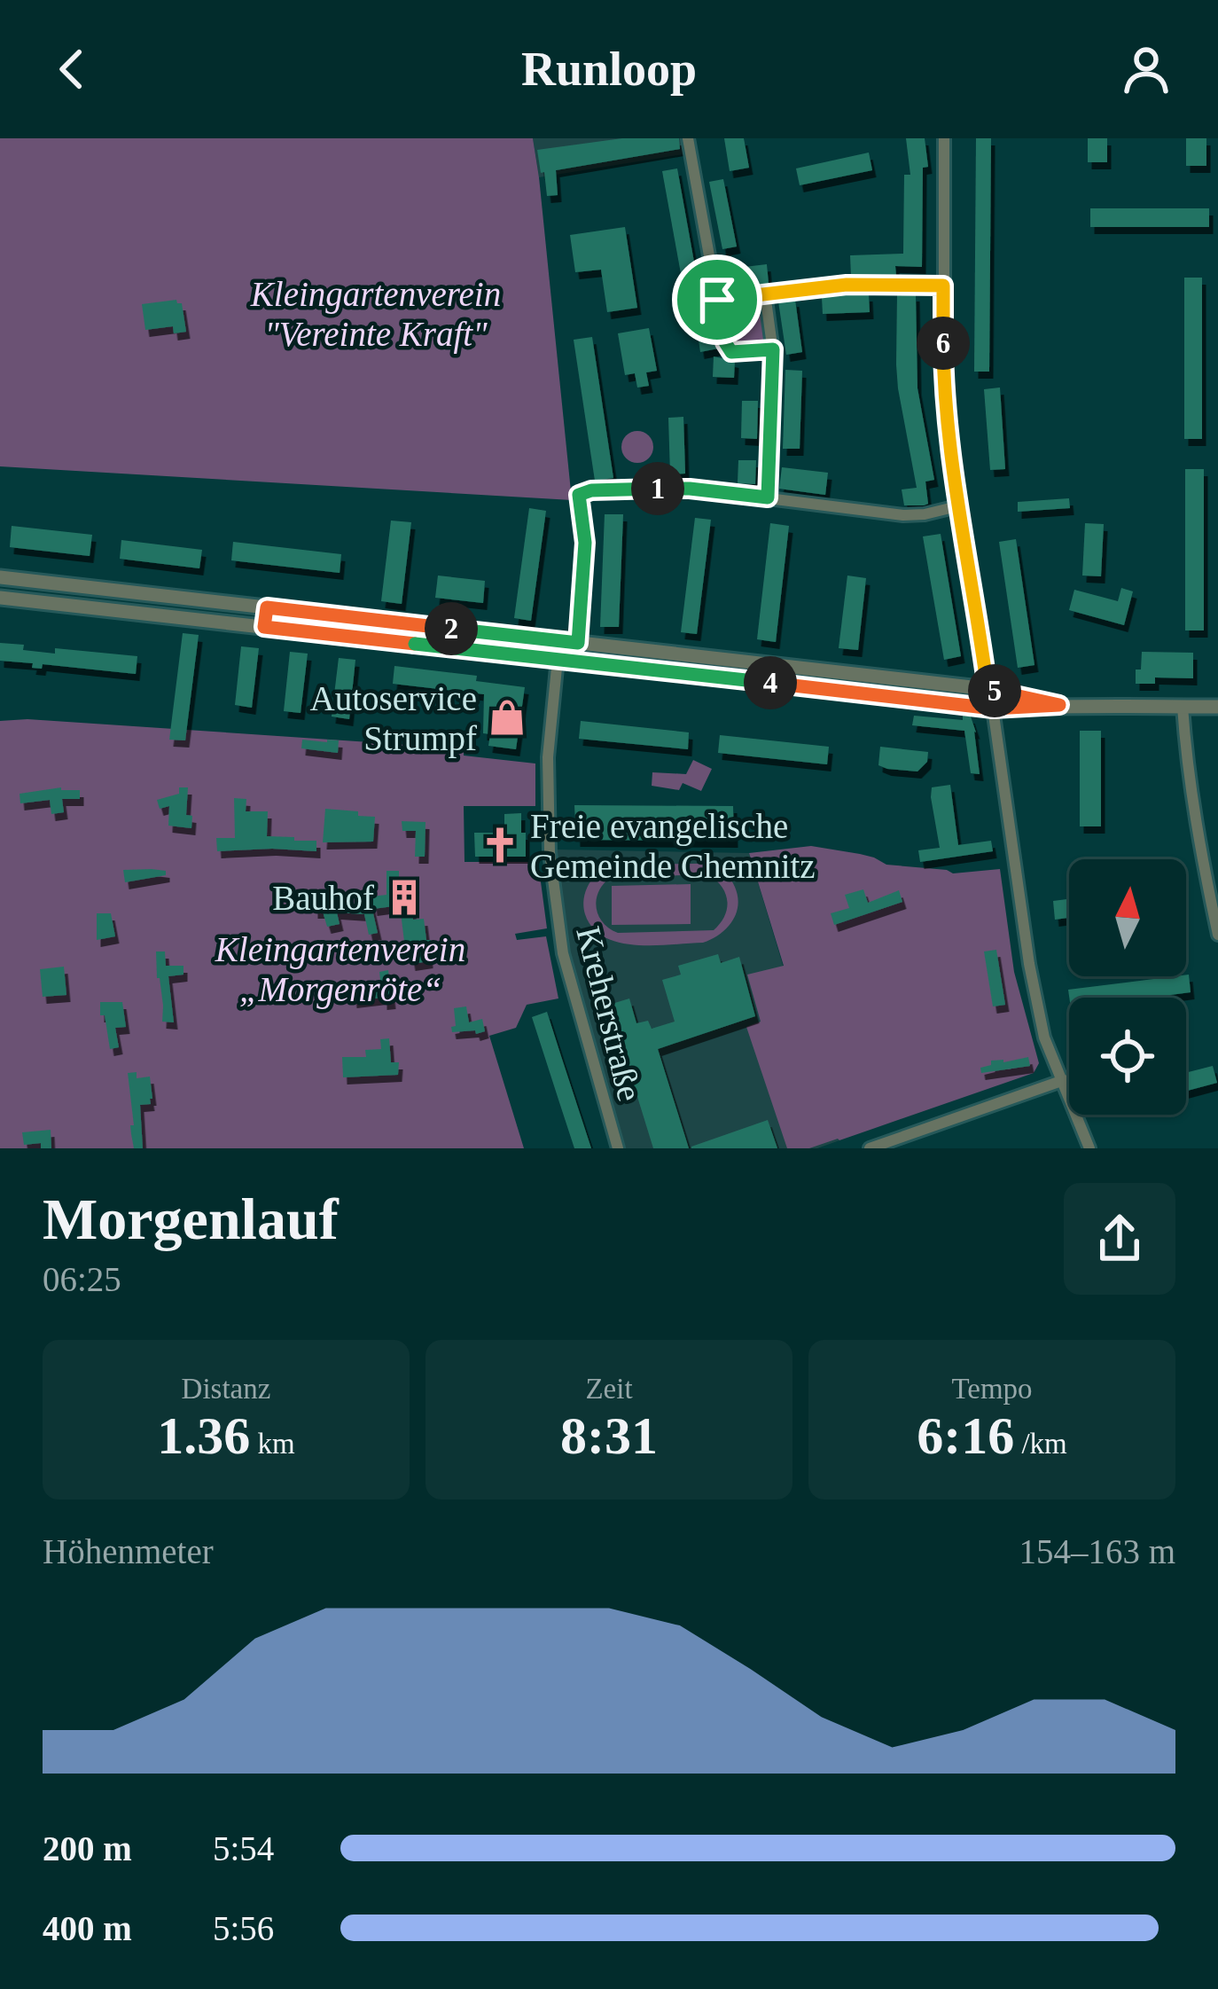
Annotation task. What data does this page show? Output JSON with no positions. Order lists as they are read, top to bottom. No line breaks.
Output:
{"streets":{"street":["Kreherstraße"]},"parks":["Kleingartenverein \"Vereinte Kraft\"","Kleingartenverein „Morgenröte“"],"places":{"shop":["Autoservice Strumpf"],"church":["Freie evangelische Gemeinde Chemnitz"],"building":["Bauhof"]},"north":"top","page":{"header":"Runloop","pins":["6","1","2","4","5"],"heading":["Morgenlauf","06:25"],"stats":[["Distanz","1.36 km"],["Zeit","8:31"],["Tempo","6:16 /km"]],"chart":["Höhenmeter","154–163 m"],"list":[{"name":"200 m","note":"5:54"},{"name":"400 m","note":"5:56"}]}}
